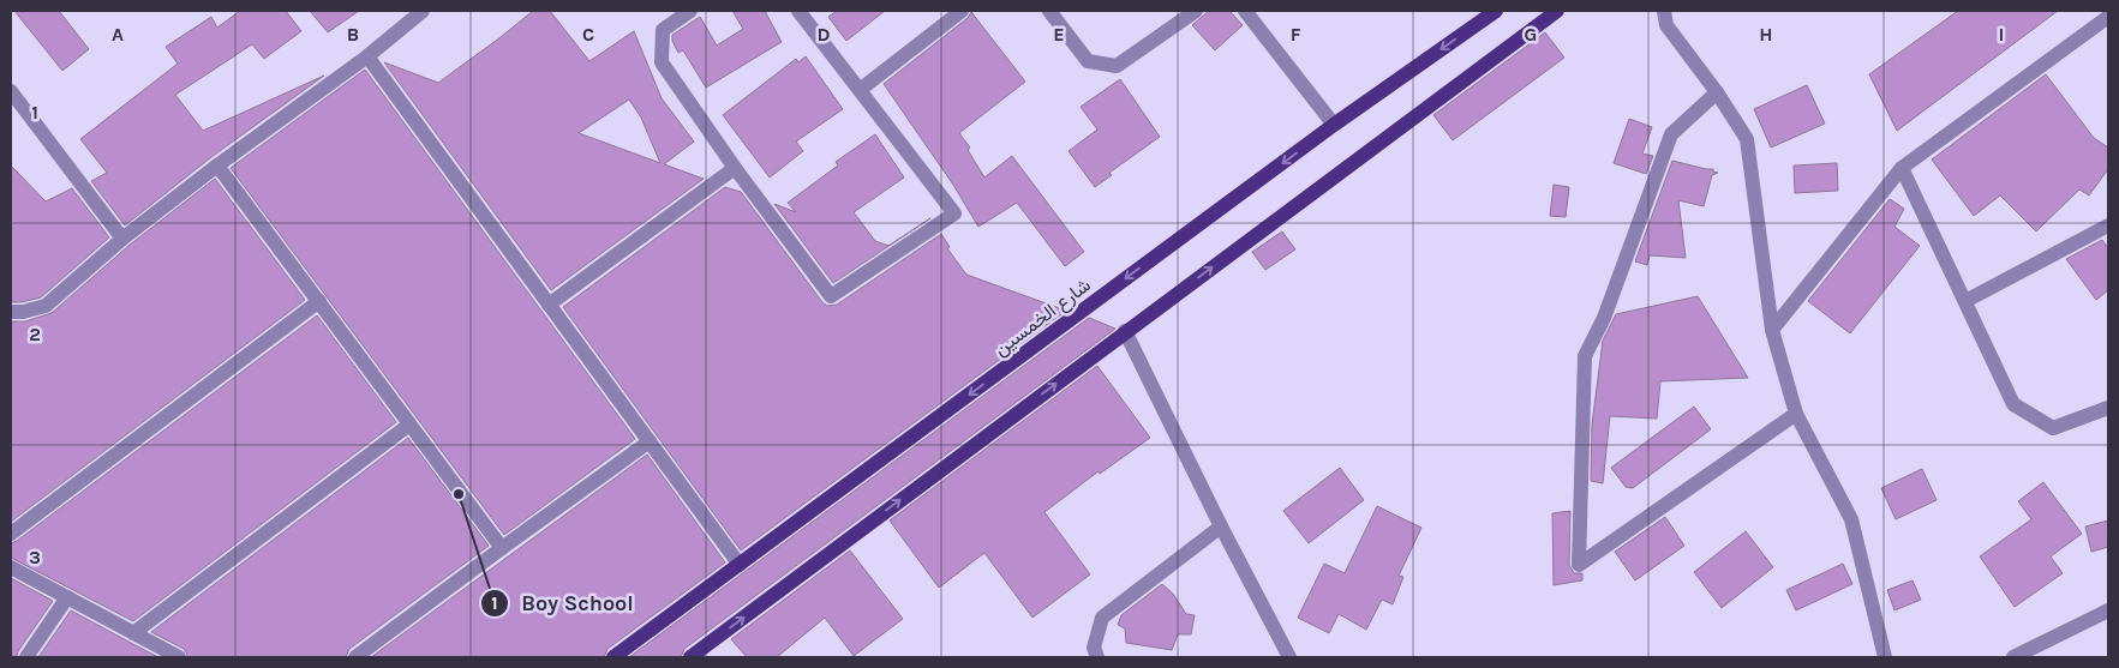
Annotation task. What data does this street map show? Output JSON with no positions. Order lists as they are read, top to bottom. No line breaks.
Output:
{"streets":{"main road":["شارع الخمسين"]},"places":["Boy School"],"grid":{"columns":["A","B","C","D","E","F","G","H","I"],"rows":["1","2","3"]}}
